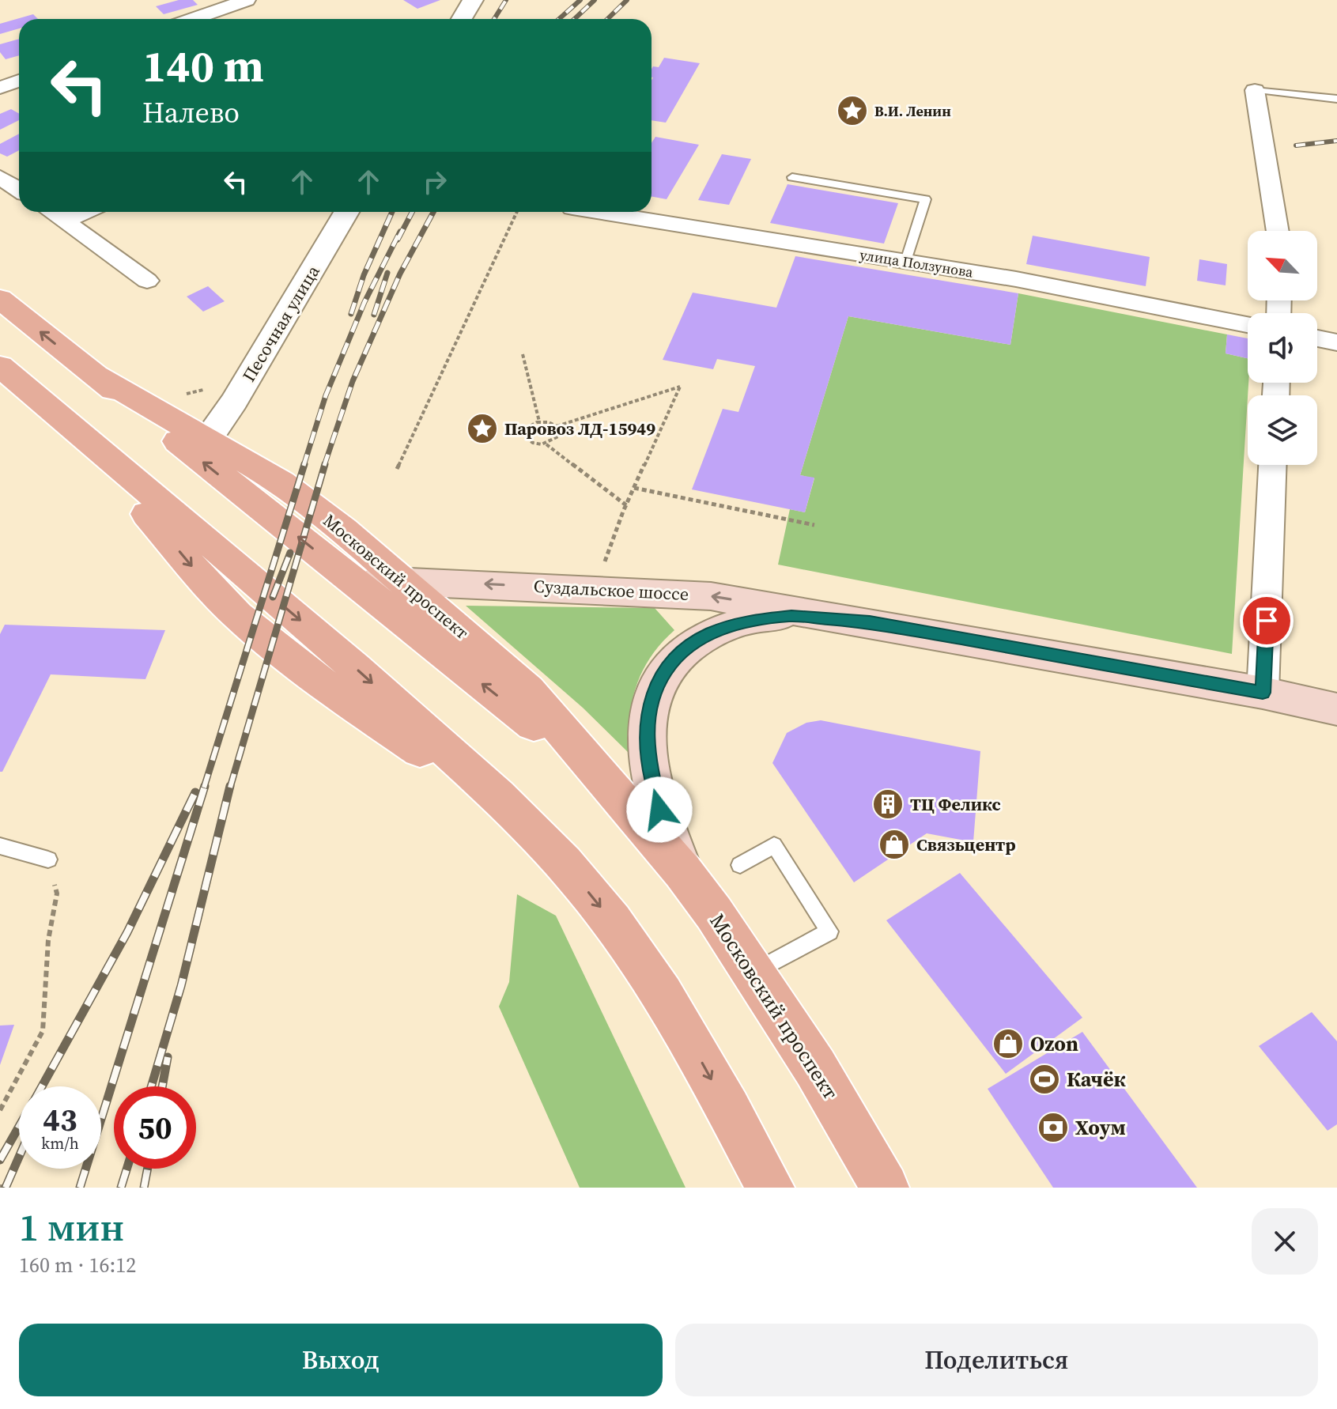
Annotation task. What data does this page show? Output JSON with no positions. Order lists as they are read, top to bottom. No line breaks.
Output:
{"streets":{"main road":["Московский проспект","Суздальское шоссе"],"street":["улица Ползунова","Песочная улица"]},"crossings":[["Песочная улица","Московский проспект"],["Московский проспект","Суздальское шоссе"]],"places":{"place":["В.И. Ленин","Паровоз ЛД-15949"],"building":["ТЦ Феликс"],"shop":["Связьцентр","Ozon"],"sports":["Качёк"],"bank":["Хоум"]},"north":"top left","page":{"turn":["140 m","Налево"],"speed":"43 km/h","limit":"50","heading":["1 мин","160 m · 16:12"],"buttons":["Выход","Поделиться"]}}
